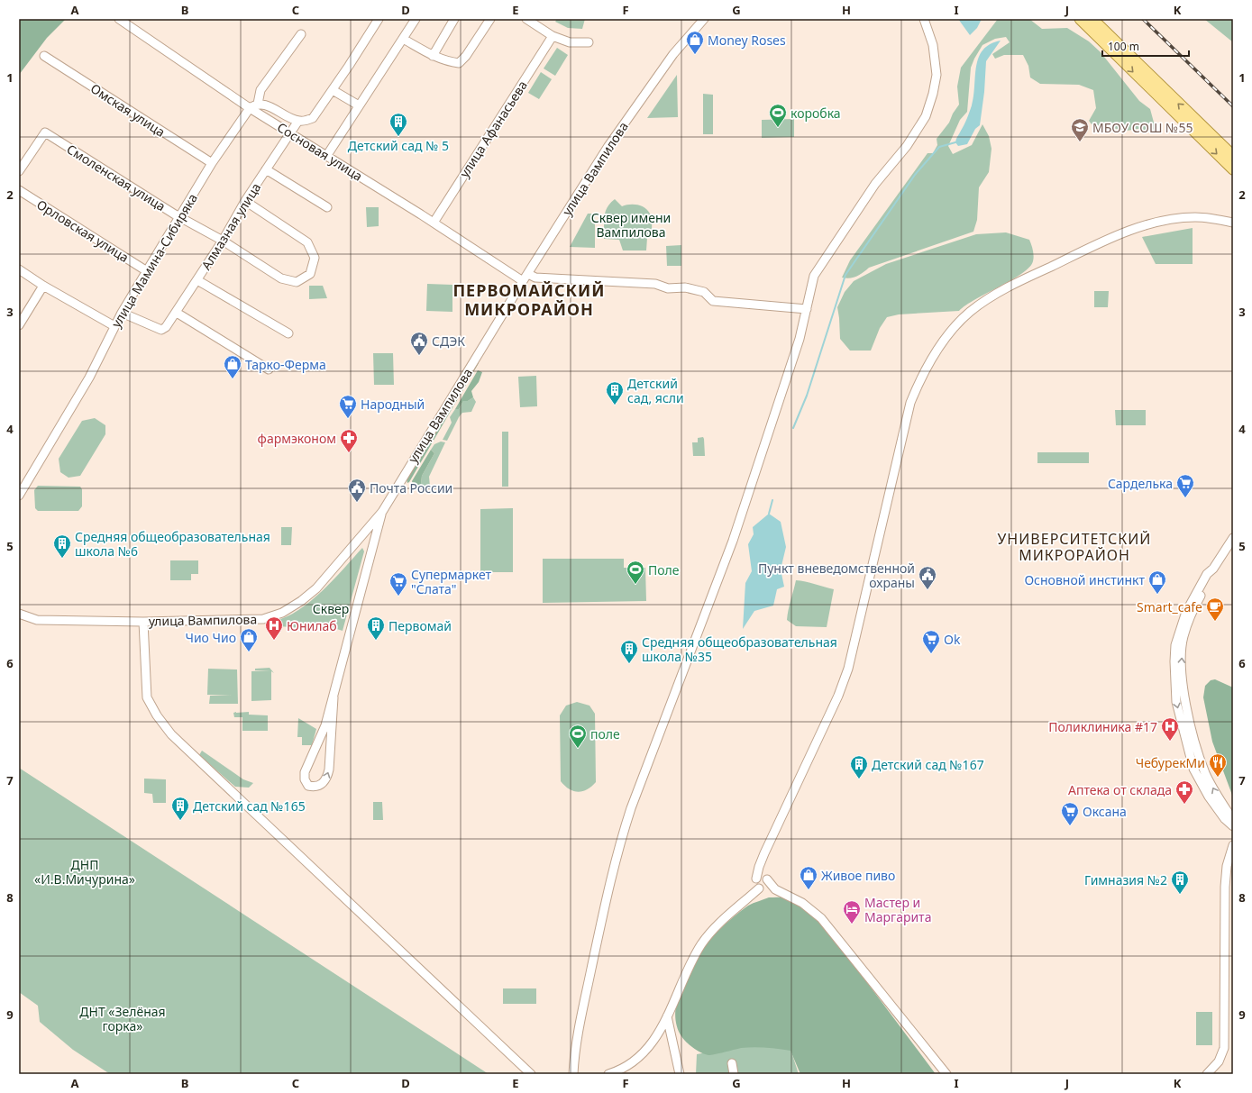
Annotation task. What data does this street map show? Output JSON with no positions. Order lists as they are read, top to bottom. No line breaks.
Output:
{"streets":{"street":["Омская улица","улица Афанасьева","Сосновая улица","улица Вампилова","Смоленская улица","Алмазная улица","Орловская улица","улица Мамина-Сибиряка"]},"crossings":[["Омская улица","улица Мамина-Сибиряка"],["улица Афанасьева","Сосновая улица"],["Сосновая улица","улица Вампилова"],["Сосновая улица","Алмазная улица"],["Сосновая улица","улица Мамина-Сибиряка"],["Смоленская улица","Алмазная улица"],["Смоленская улица","улица Мамина-Сибиряка"],["Алмазная улица","улица Мамина-Сибиряка"],["Орловская улица","улица Мамина-Сибиряка"]],"districts":["ПЕРВОМАЙСКИЙ МИКРОРАЙОН","УНИВЕРСИТЕТСКИЙ МИКРОРАЙОН"],"parks":["Сквер имени Вампилова","Сквер","ДНП «И.В.Мичурина»","ДНТ «Зелёная горка»"],"places":{"shop":["Money Roses","Тарко-Ферма","Основной инстинкт","Чио Чио","Живое пиво"],"sports":["коробка","Поле","поле"],"building":["Детский сад № 5","Детский сад, ясли","Средняя общеобразовательная школа №6","Первомай","Средняя общеобразовательная школа №35","Детский сад №167","Детский сад №165","Гимназия №2"],"school or university":["МБОУ СОШ №55"],"public building":["СДЭК","Почта России","Пункт вневедомственной охраны"],"supermarket":["Народный","Сарделька","Супермаркет \"Слата\"","Ok","Оксана"],"pharmacy":["фармэконом","Аптека от склада"],"cafe":["Smart_cafe"],"hospital":["Юнилаб","Поликлиника #17"],"restaurant":["ЧебурекМи"],"hotel":["Мастер и Маргарита"]},"scale_bar":"100 m","grid":{"columns":["A","B","C","D","E","F","G","H","I","J","K"],"rows":["1","2","3","4","5","6","7","8","9"]}}
